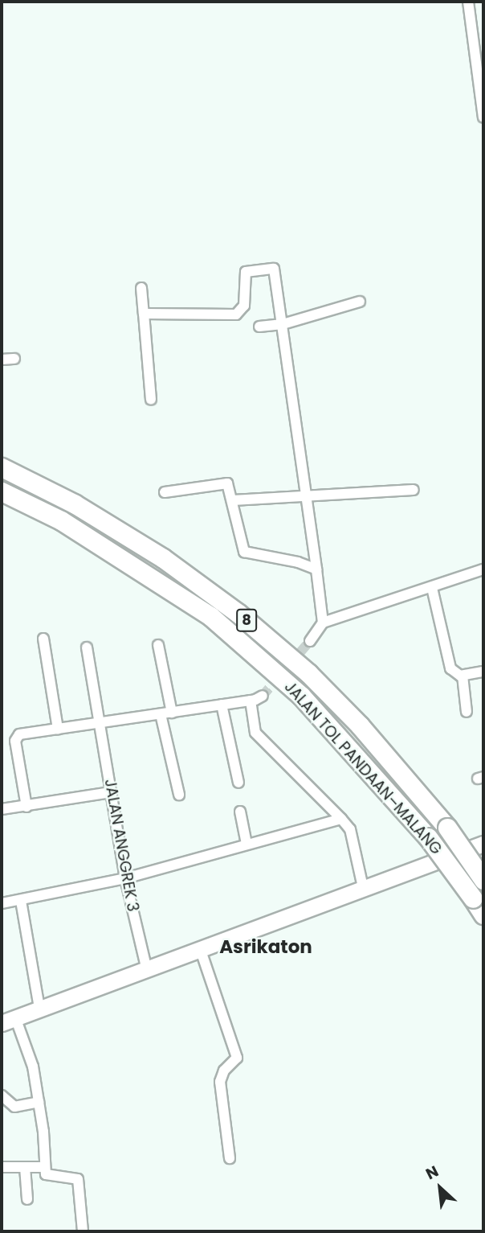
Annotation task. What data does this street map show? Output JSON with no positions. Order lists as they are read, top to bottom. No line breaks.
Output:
{"streets":{"highway":["8","JALAN TOL PANDAAN–MALANG"],"street":["JALAN ANGGREK 3"]},"districts":["Asrikaton"],"north":"top left"}
